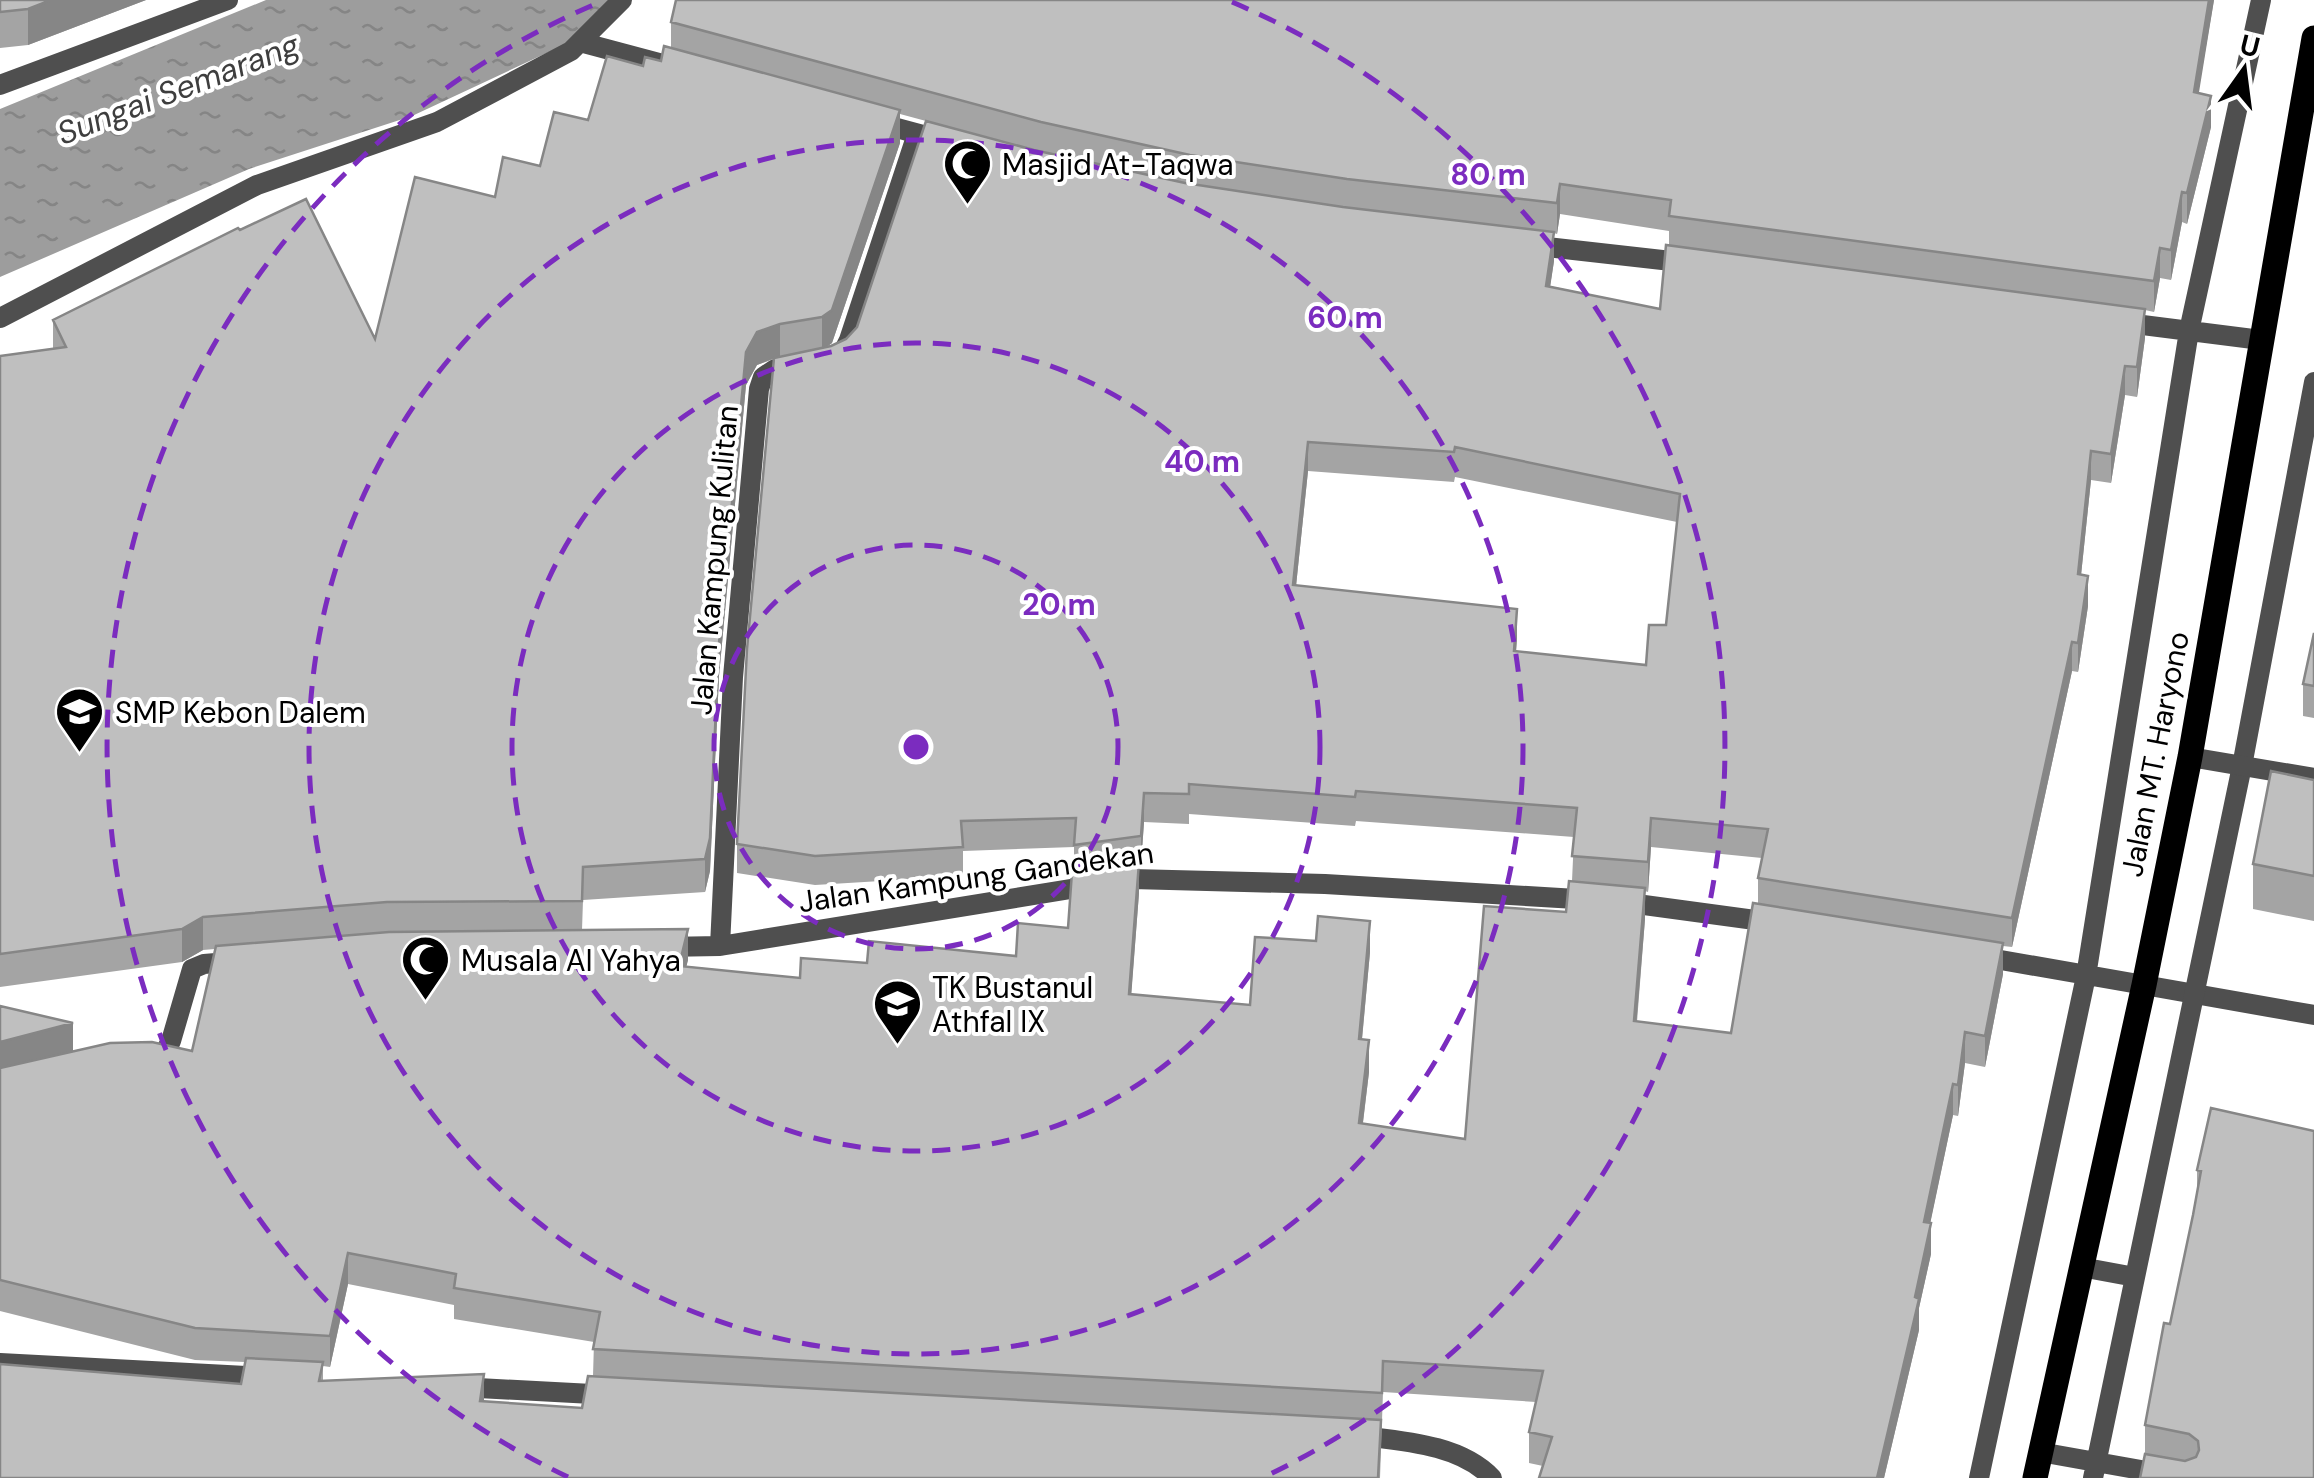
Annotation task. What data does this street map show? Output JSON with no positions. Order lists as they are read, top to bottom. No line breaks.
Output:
{"streets":{"main road":["Jalan MT. Haryono"],"street":["Jalan Kampung Kulitan","Jalan Kampung Gandekan"]},"crossings":[["Jalan Kampung Kulitan","Jalan Kampung Gandekan"]],"water":["Sungai Semarang"],"places":{"mosque":["Masjid At-Taqwa","Musala Al Yahya"],"school or university":["SMP Kebon Dalem","TK Bustanul Athfal IX"]},"north":"top","rings":["80 m","60 m","40 m","20 m"]}
